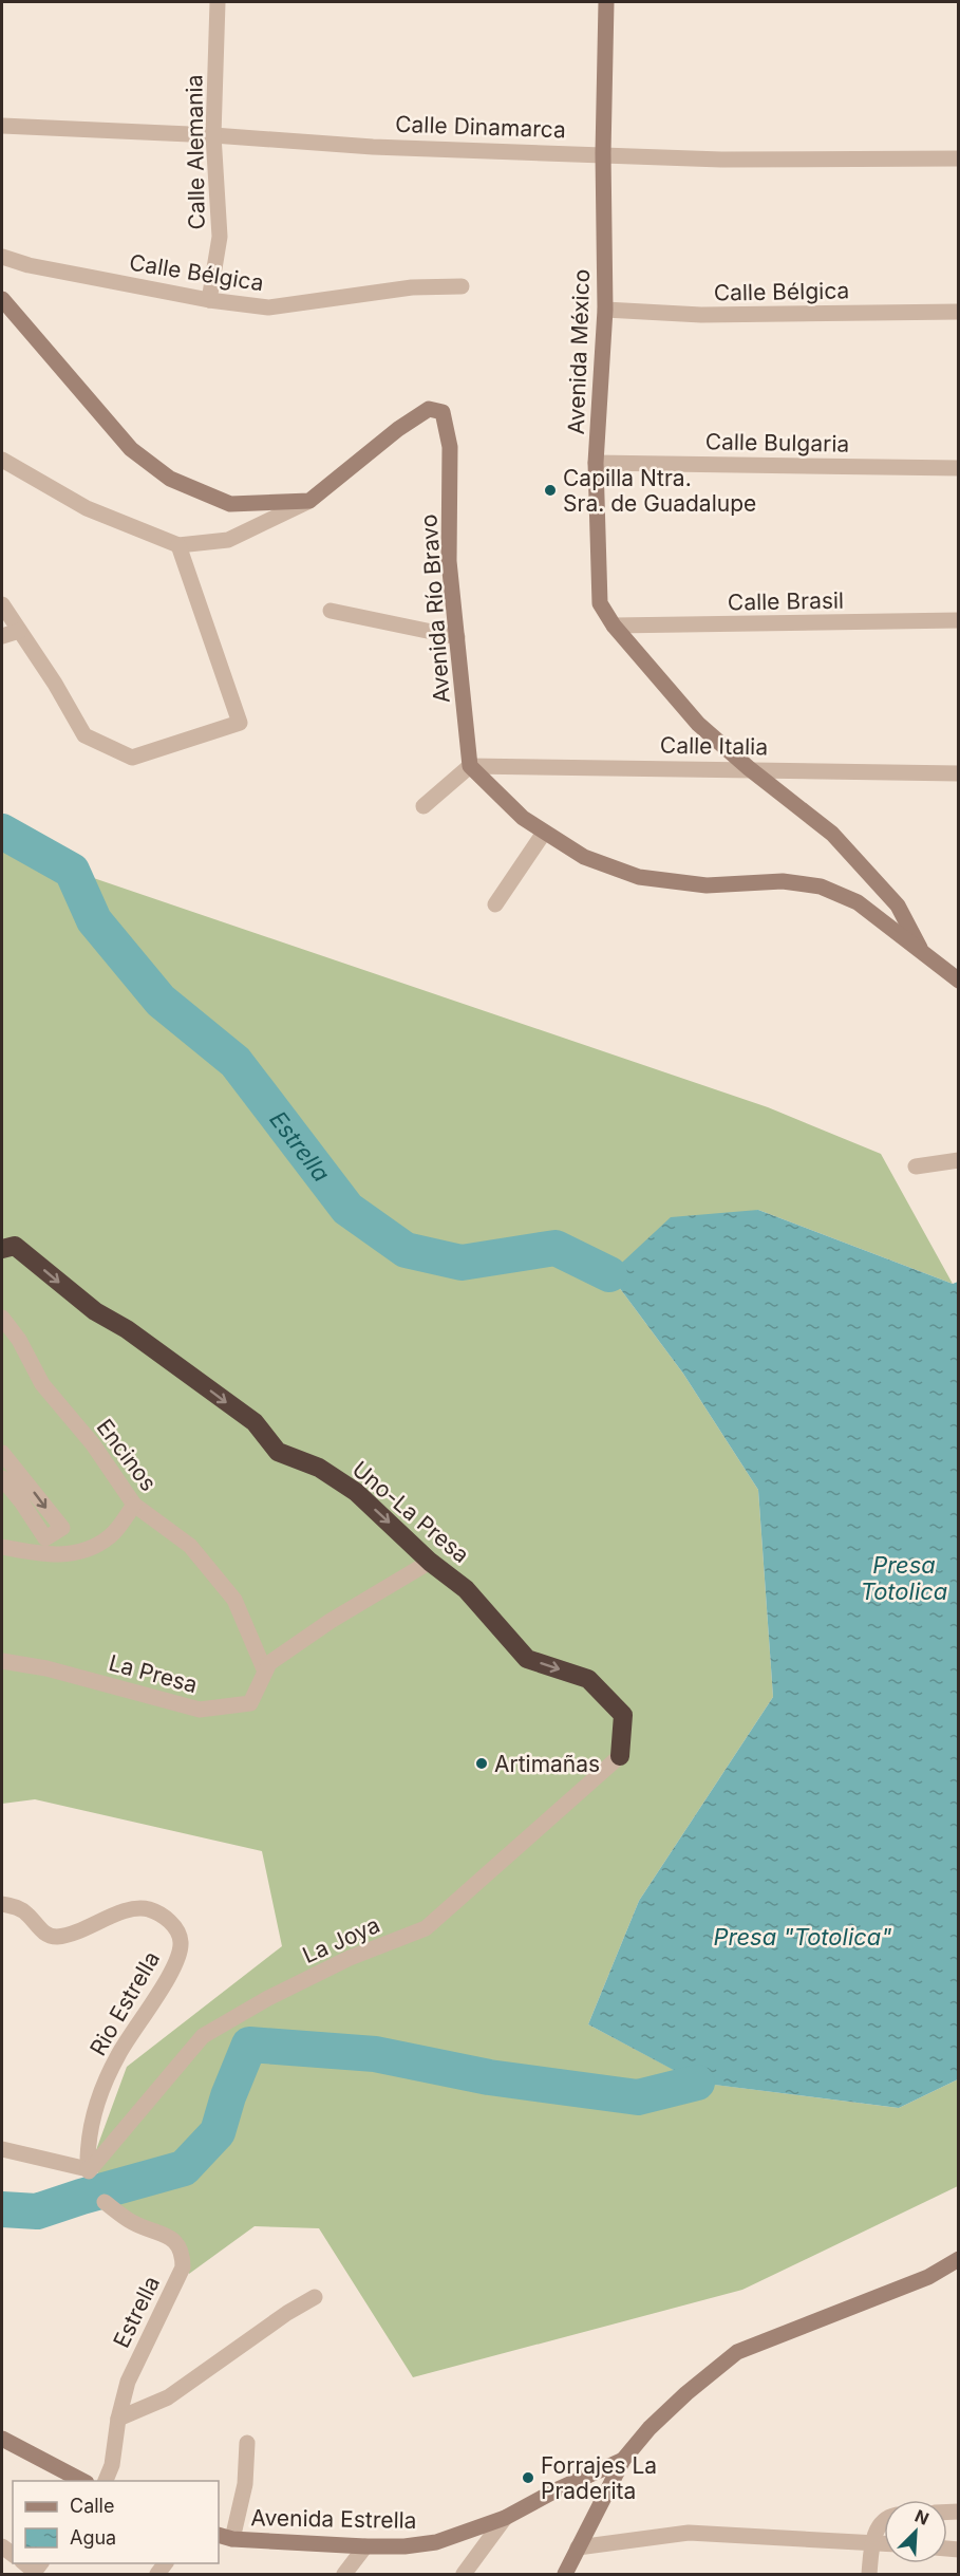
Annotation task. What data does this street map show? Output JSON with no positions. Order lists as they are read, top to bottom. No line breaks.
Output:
{"streets":{"highway":["Uno-La Presa"],"street":["Calle Dinamarca","Calle Alemania","Calle Bélgica","Avenida México","Calle Bulgaria","Calle Brasil","Avenida Río Bravo","Calle Italia","Encinos","La Presa","La Joya","Rio Estrella","Estrella","Avenida Estrella"]},"crossings":[["Calle Dinamarca","Calle Alemania"],["Calle Dinamarca","Avenida México"],["Calle Alemania","Calle Bélgica"],["Calle Bélgica","Avenida México"],["Avenida México","Calle Bulgaria"],["Avenida México","Calle Brasil"],["Avenida México","Calle Italia"],["Avenida Río Bravo","Calle Italia"],["Encinos","La Presa"],["Uno-La Presa","La Presa"],["Uno-La Presa","La Joya"],["La Joya","Rio Estrella"]],"one_way":["Uno-La Presa"],"water":["Estrella","Presa Totolica","Presa \"Totolica\""],"places":["Capilla Ntra. Sra. de Guadalupe","Artimañas","Forrajes La Praderita"],"legend":["Calle","Agua"],"north":"top right"}
